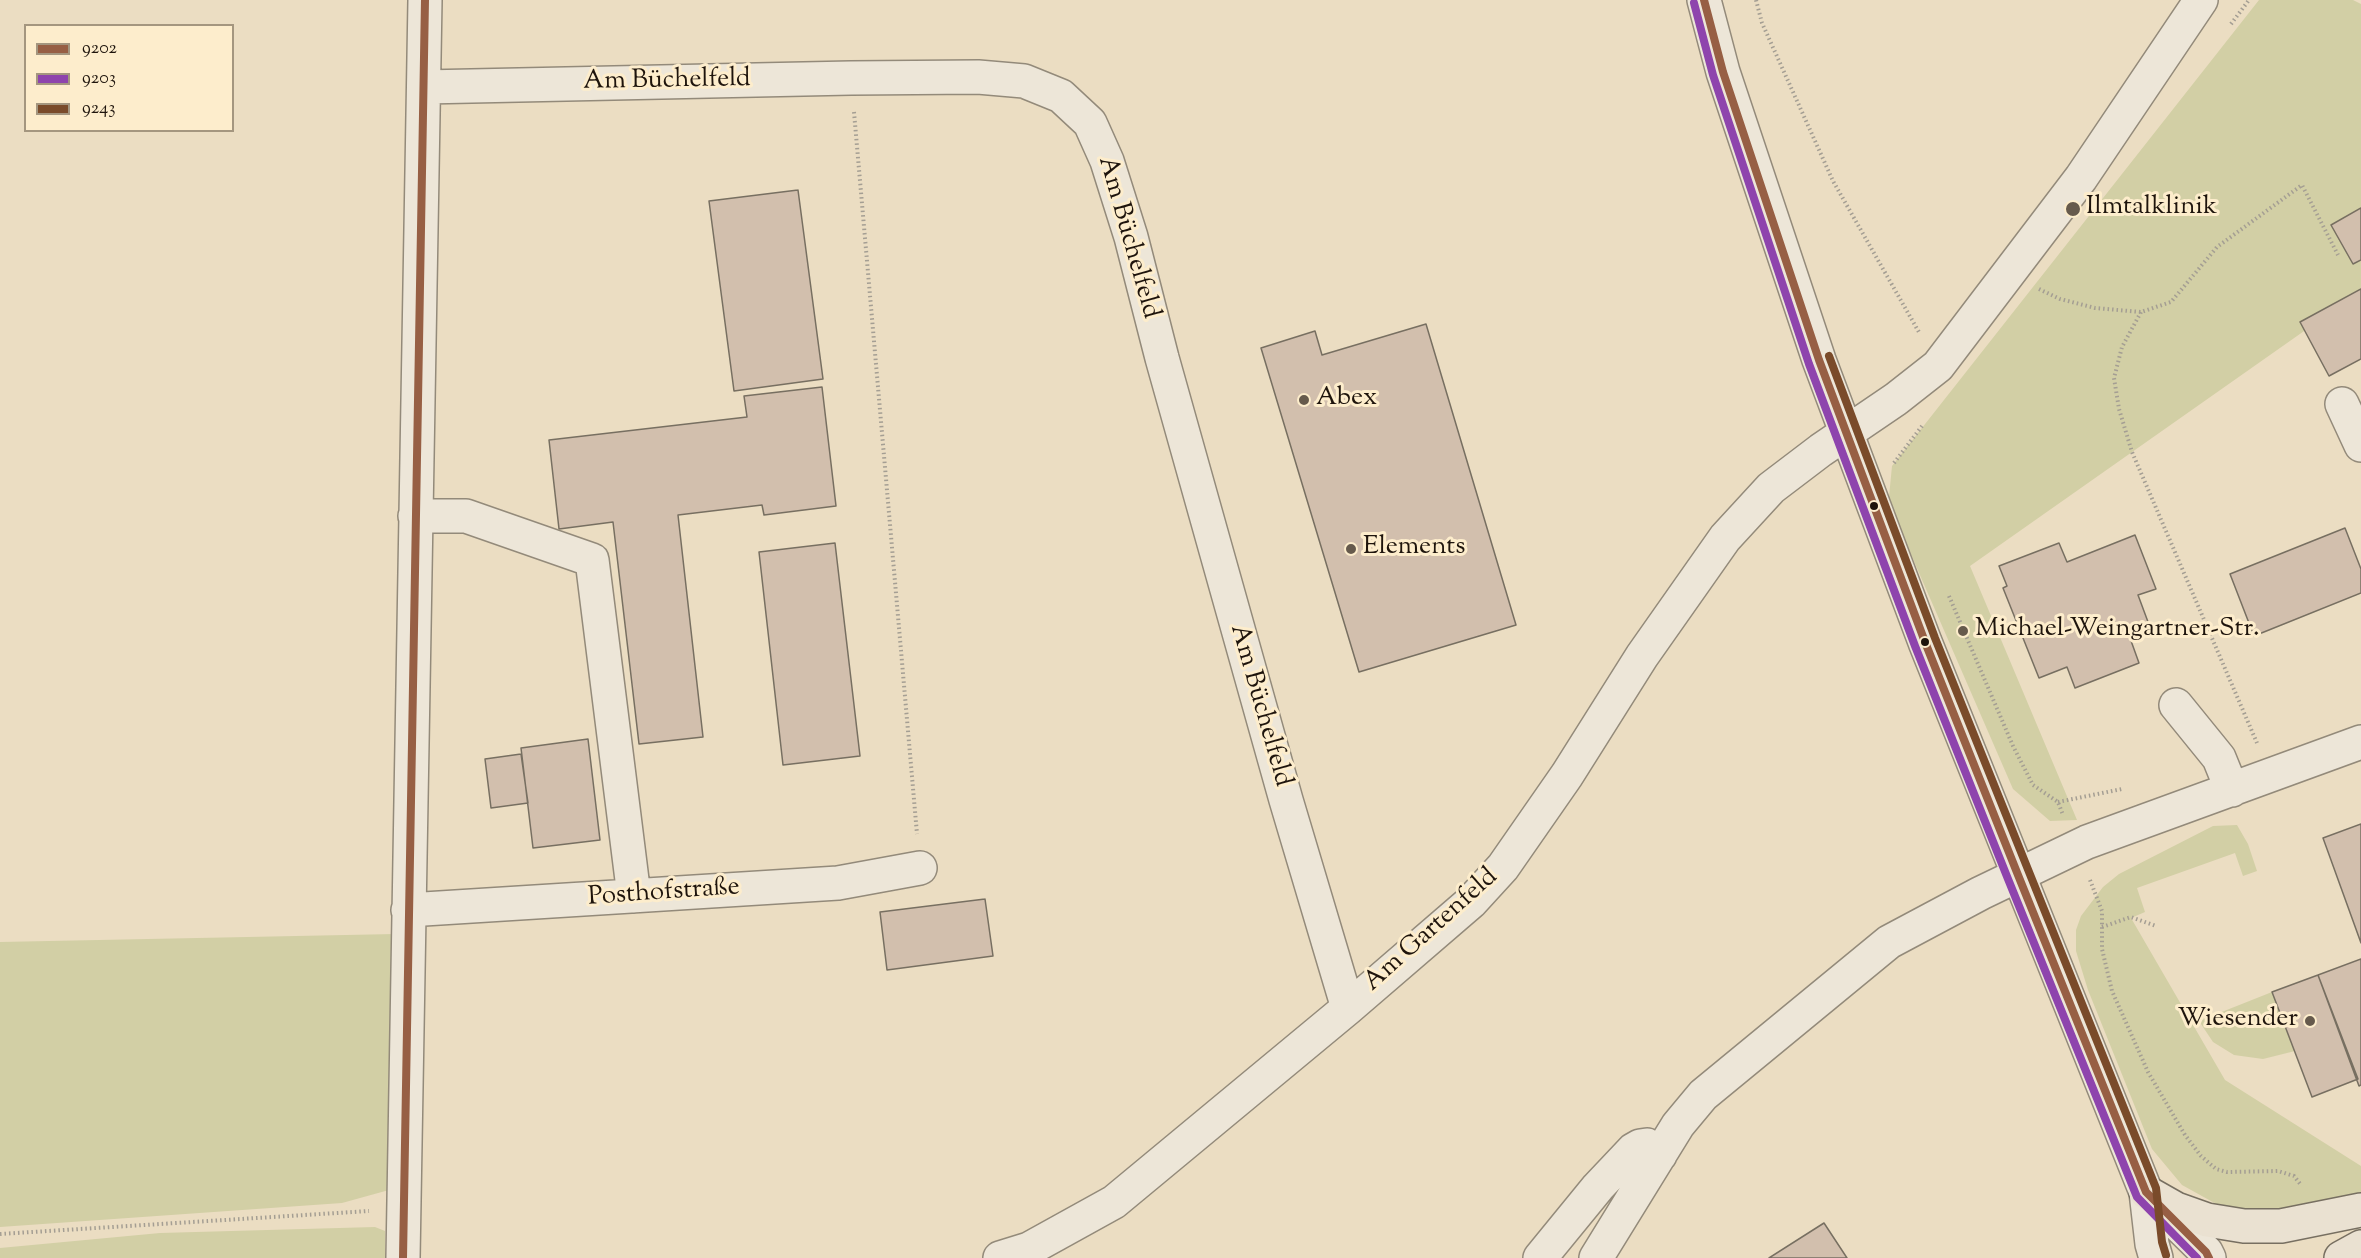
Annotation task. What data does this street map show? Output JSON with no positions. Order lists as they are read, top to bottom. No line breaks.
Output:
{"streets":{"street":["Am Büchelfeld","Posthofstraße","Am Gartenfeld"]},"crossings":[["Am Büchelfeld","Am Gartenfeld"]],"places":["Ilmtalklinik","Abex","Elements","Michael-Weingartner-Str.","Wiesender"],"lines":["transit line 9202","transit line 9203","transit line 9243"],"legend":["9202","9203","9243"]}
